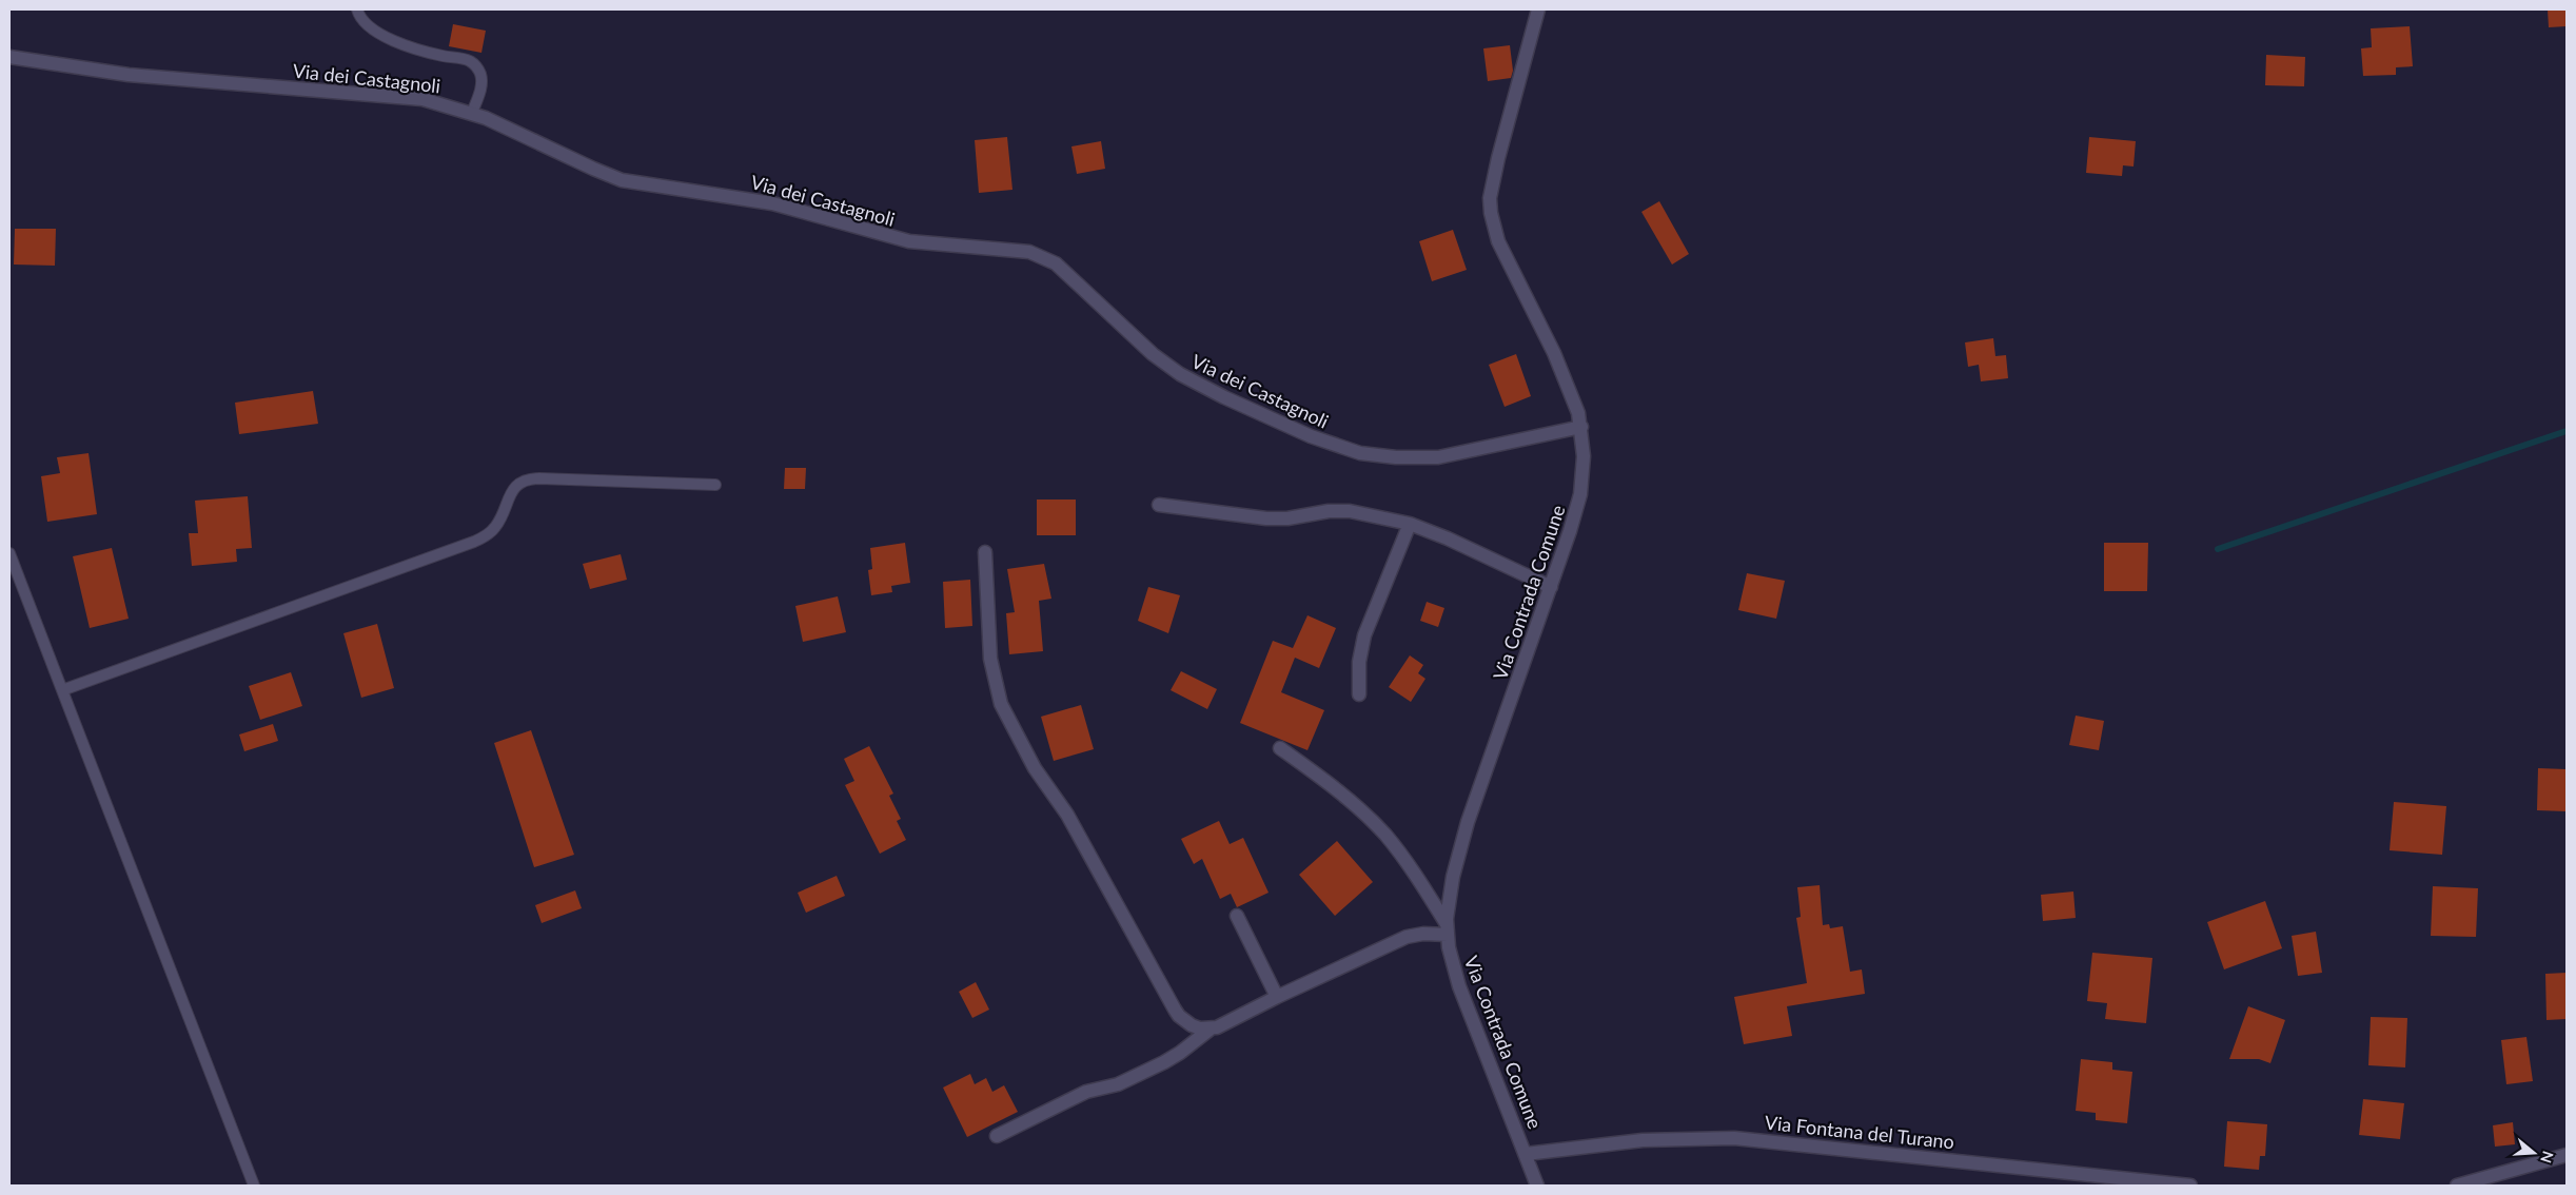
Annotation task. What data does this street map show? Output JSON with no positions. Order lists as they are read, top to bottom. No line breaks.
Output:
{"streets":{"street":["Via dei Castagnoli","Via Contrada Comune","Via Fontana del Turano"]},"crossings":[["Via dei Castagnoli","Via Contrada Comune"],["Via Contrada Comune","Via Fontana del Turano"]],"north":"right"}
